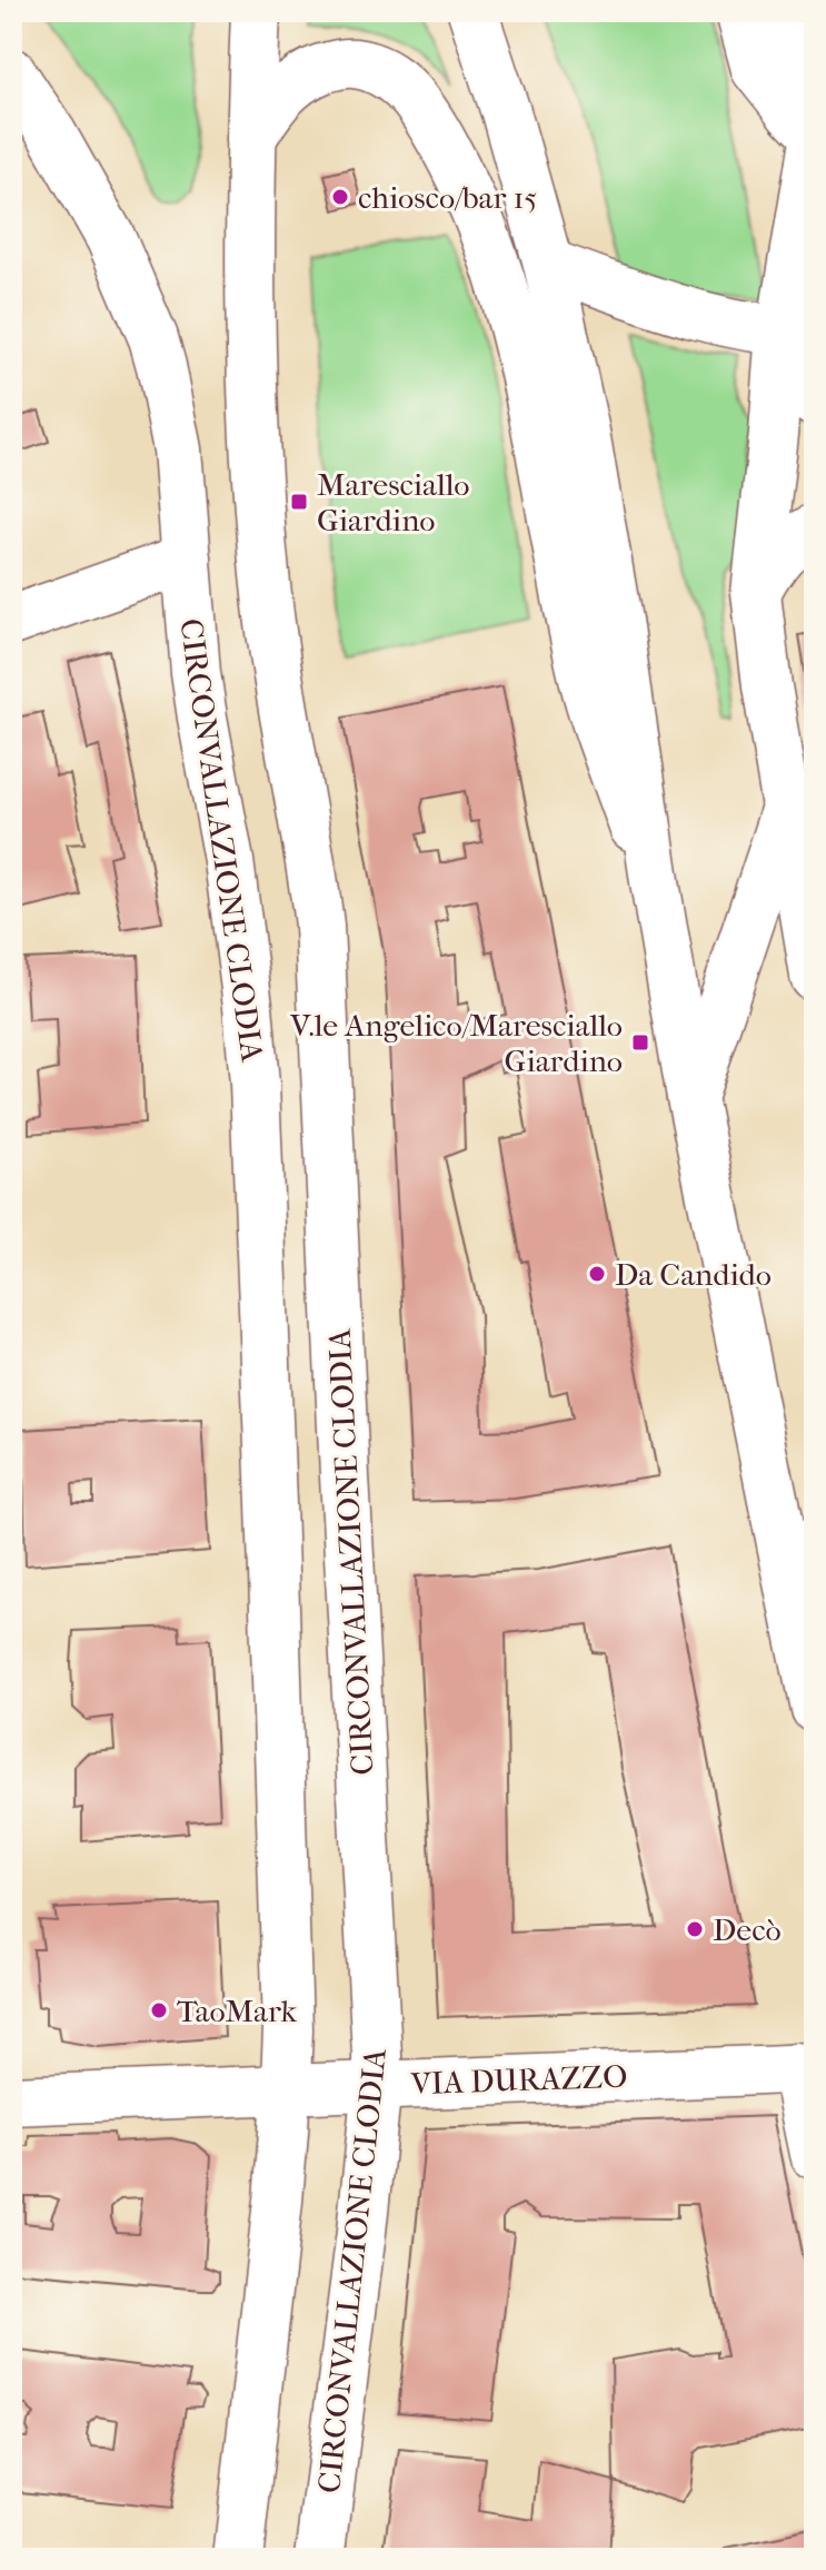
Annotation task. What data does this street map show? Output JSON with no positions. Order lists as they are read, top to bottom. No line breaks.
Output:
{"streets":{"street":["CIRCONVALLAZIONE CLODIA","VIA DURAZZO"]},"crossings":[["CIRCONVALLAZIONE CLODIA","VIA DURAZZO"]],"places":{"other":["chiosco/bar 15","Da Candido","Decò","TaoMark"],"transit":["Maresciallo Giardino","V.le Angelico/Maresciallo Giardino"]}}
